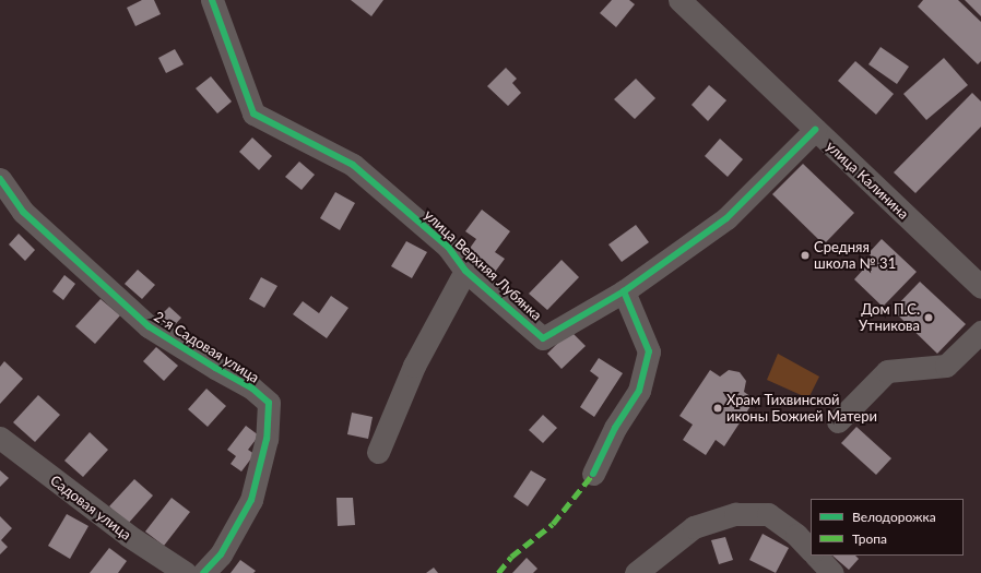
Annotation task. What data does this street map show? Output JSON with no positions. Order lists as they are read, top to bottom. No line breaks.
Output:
{"streets":{"street":["улица Калинина","улица Верхняя Лубянка","2-я Садовая улица","Садовая улица"]},"places":["Средняя школа № 31","Дом П.С. Утникова","Храм Тихвинской иконы Божией Матери"],"legend":["Велодорожка","Тропа"]}
